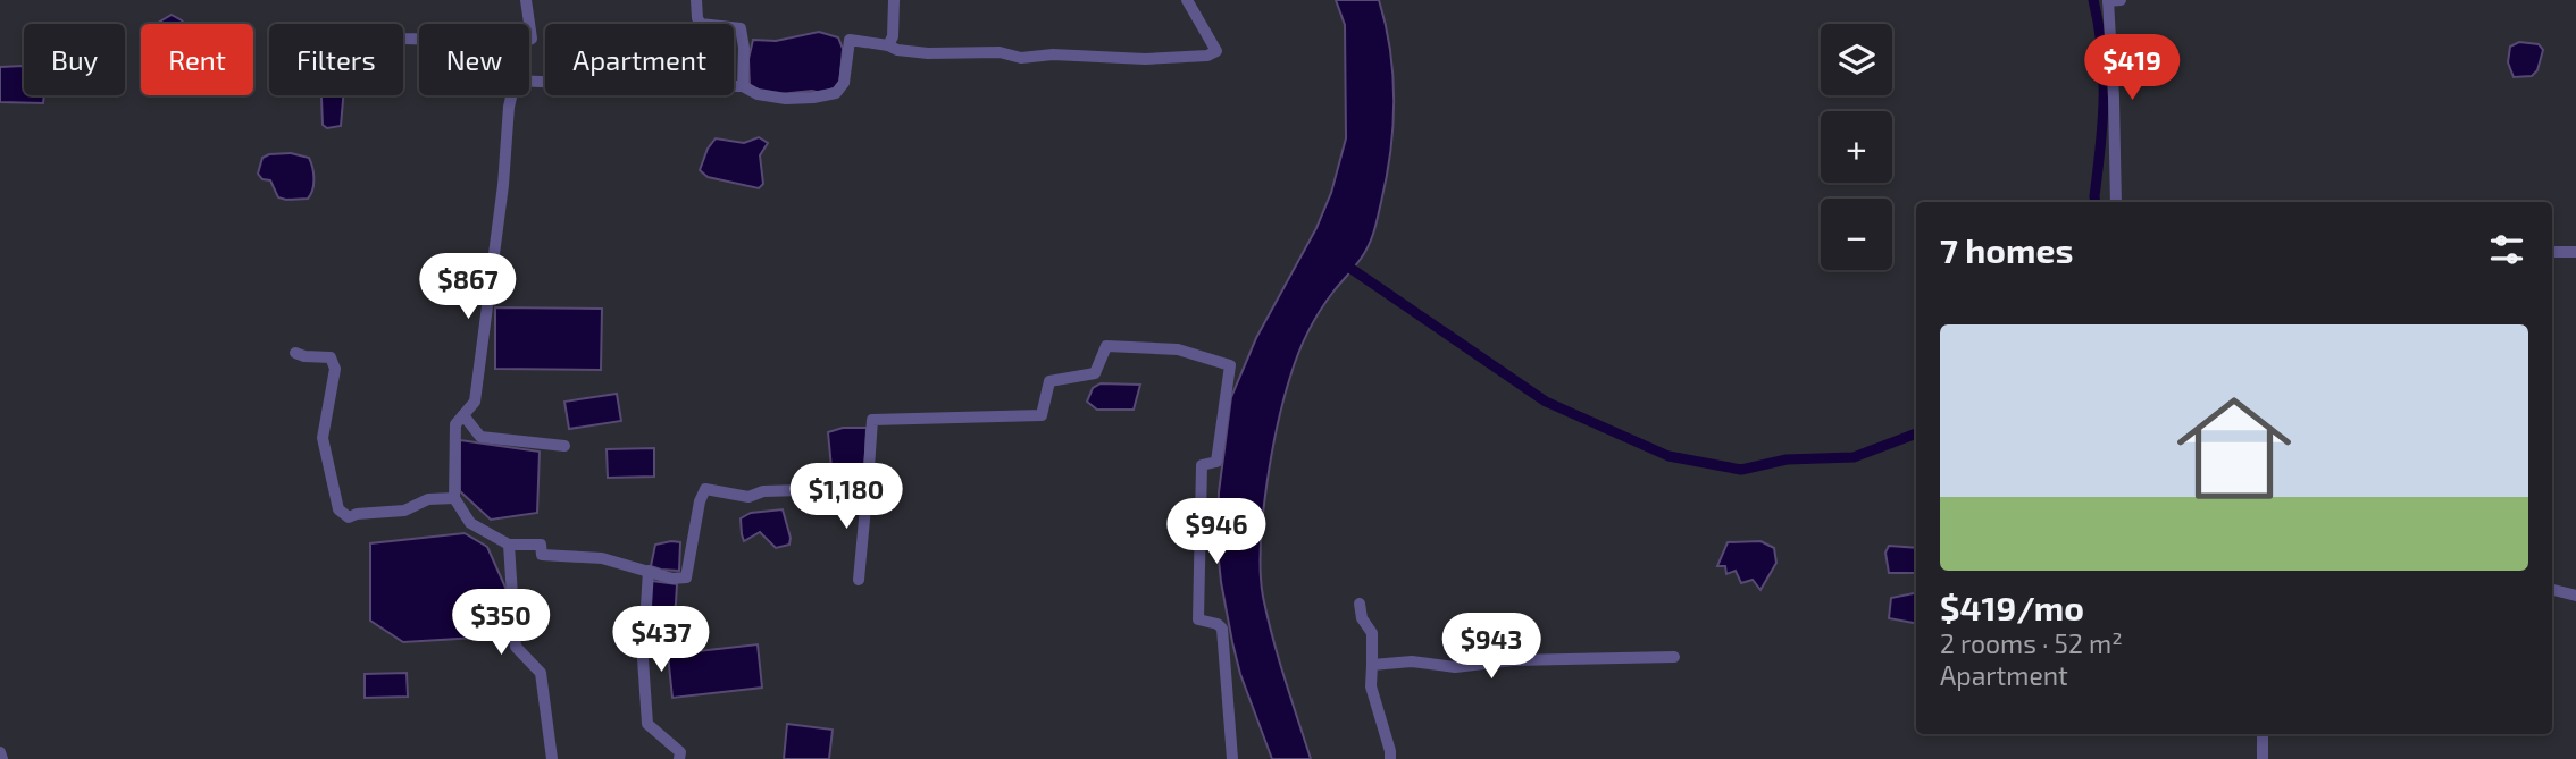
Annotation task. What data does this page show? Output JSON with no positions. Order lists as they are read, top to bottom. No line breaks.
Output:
{"page":{"map_buttons":["+","−"],"chip":["Buy","Rent","Filters","New","Apartment"],"price":["$419","$867","$1,180","$946","$350","$437","$943"],"heading":"7 homes","list":[{"name":"$419/mo","note":"2 rooms · 52 m² · Apartment"}]}}
